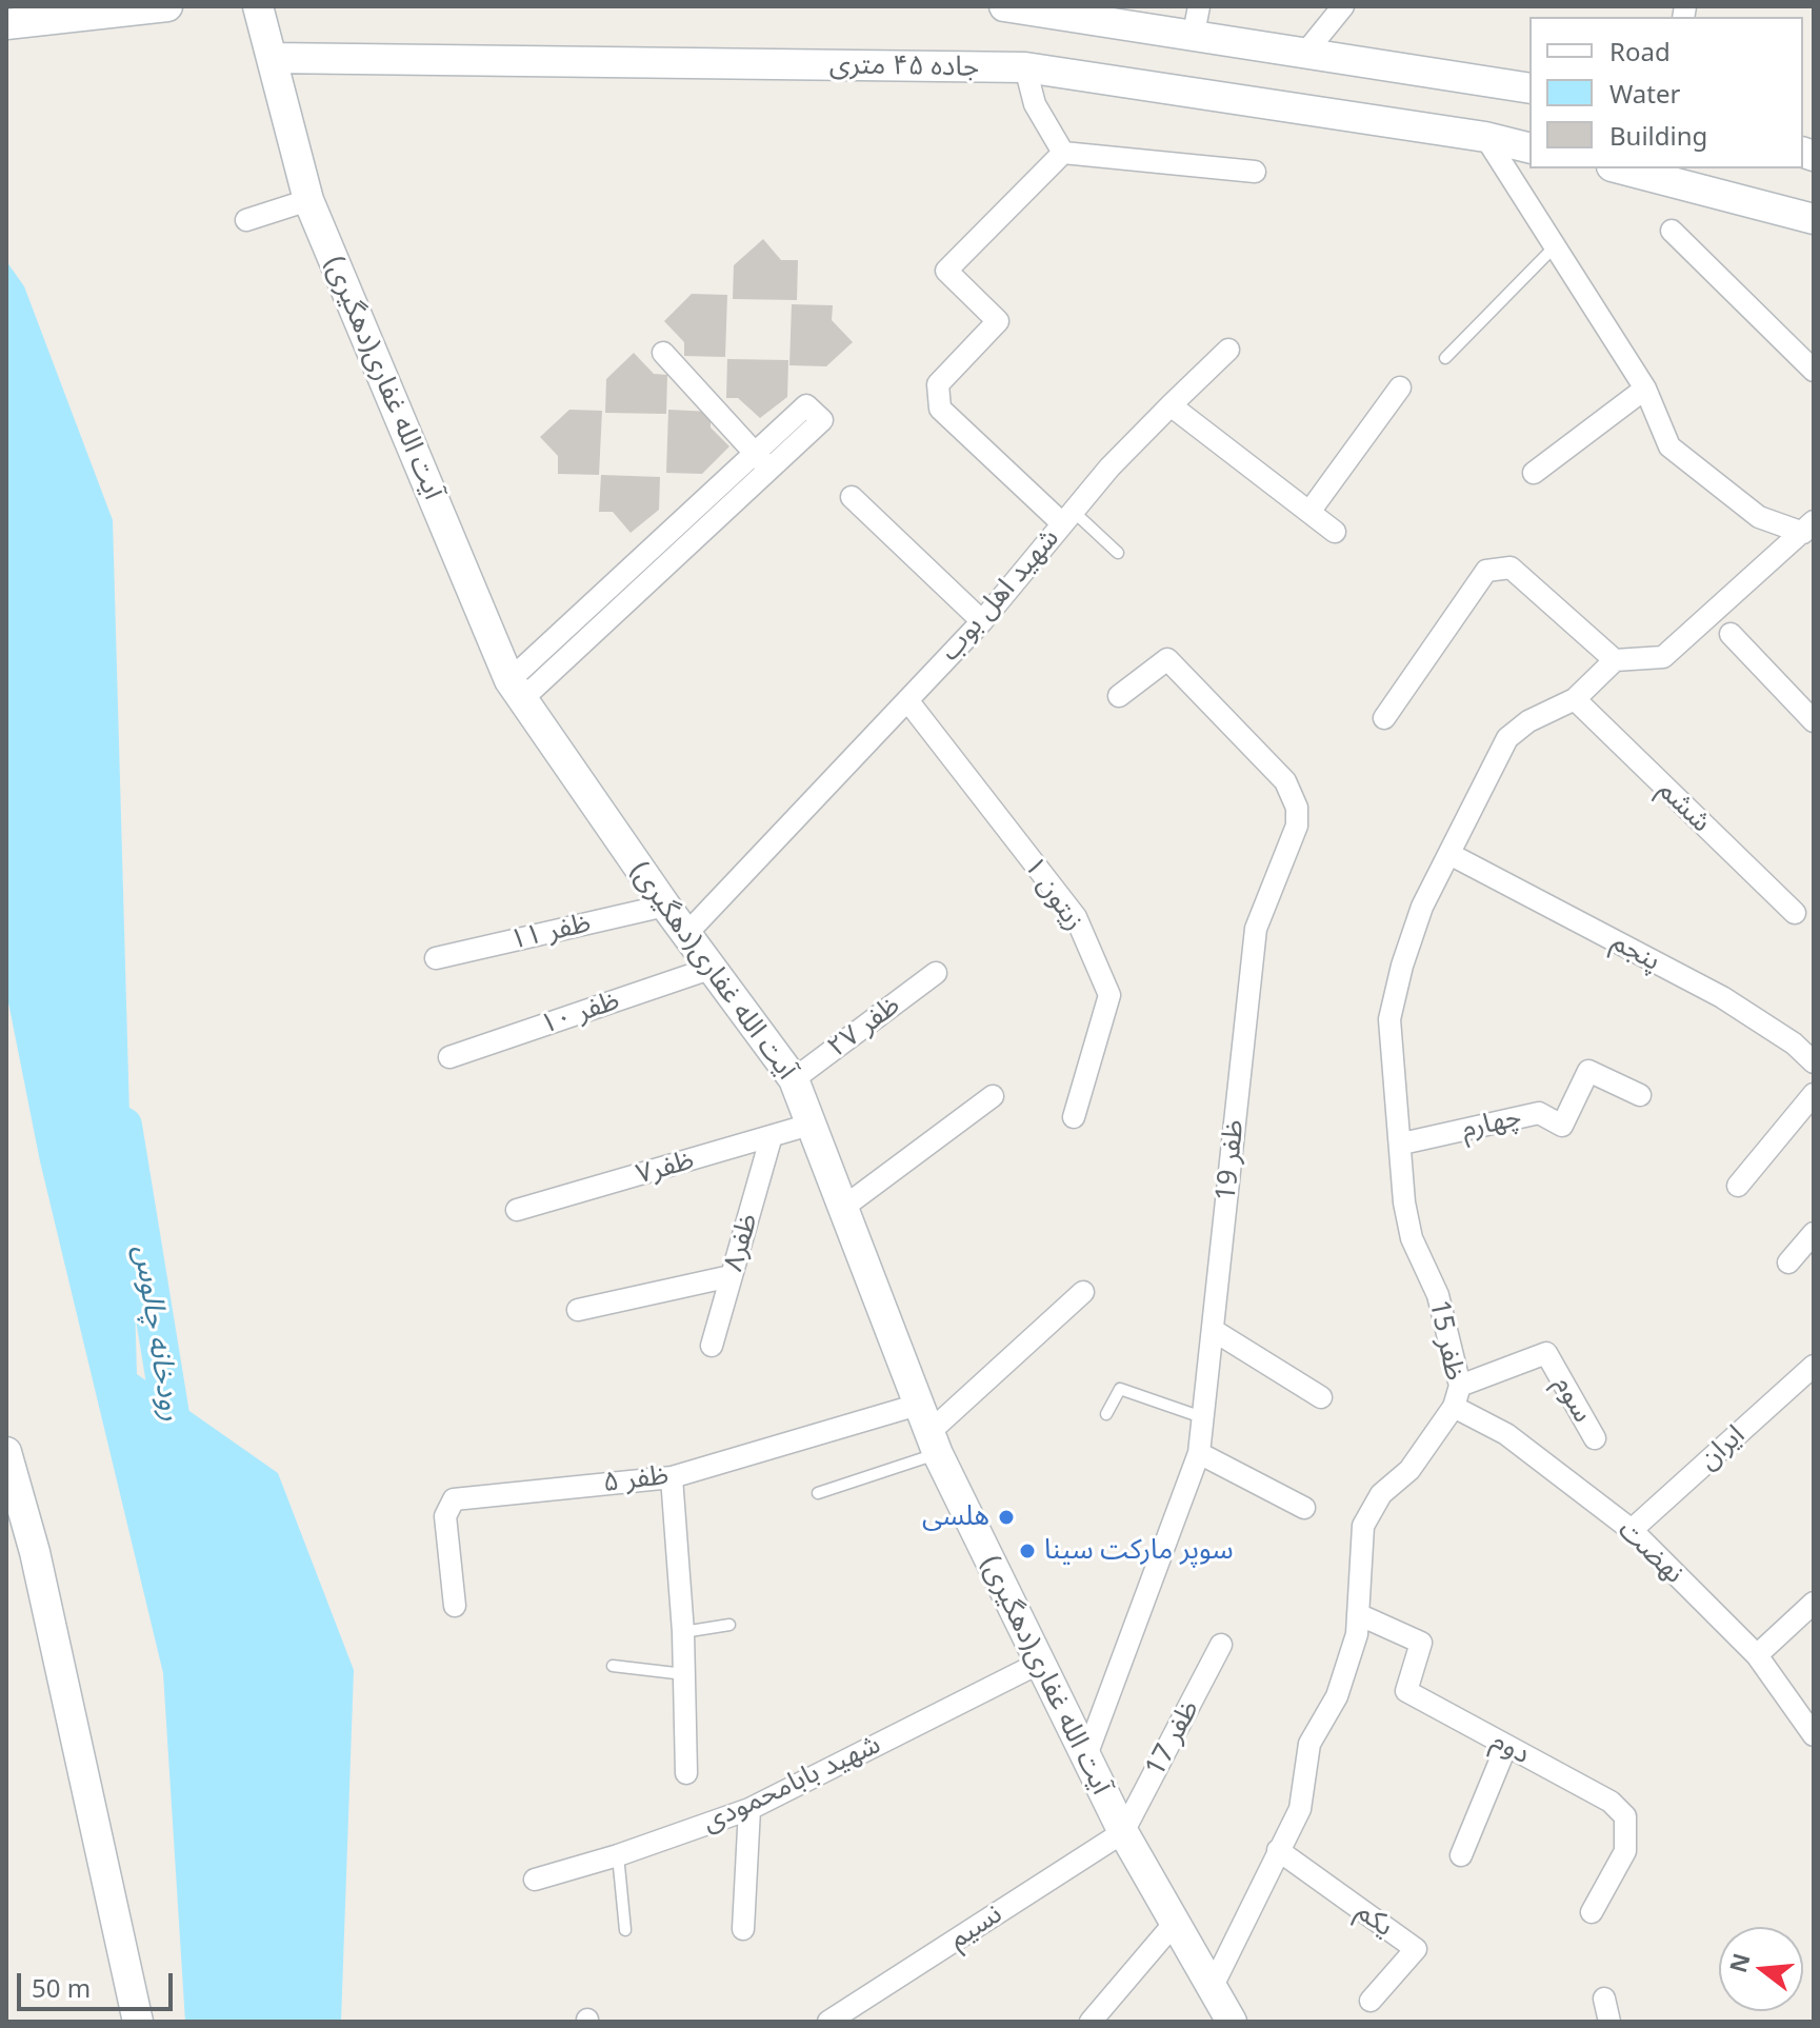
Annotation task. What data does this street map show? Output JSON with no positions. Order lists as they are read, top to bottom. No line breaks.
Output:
{"streets":{"street":["جاده ۴۵ متری","آیت الله غفاری(دهگیری)","شهید اهل بوب","ششم","زیتون ۱","ظفر ۱۱","پنجم","ظفر ۱۰","ظفر ۲۷","چهارم","ظفر 19","ظفر۷","ظفر۸","ظفر 15","سوم","ایران","ظفر ۵","نهضت","ظفر 17","دوم","شهید بابامحمودی","یکم","نسیم"]},"crossings":[["جاده ۴۵ متری","آیت الله غفاری(دهگیری)"],["آیت الله غفاری(دهگیری)","شهید اهل بوب"],["آیت الله غفاری(دهگیری)","ظفر ۱۱"],["آیت الله غفاری(دهگیری)","ظفر ۱۰"],["آیت الله غفاری(دهگیری)","ظفر ۲۷"],["آیت الله غفاری(دهگیری)","ظفر 19"],["آیت الله غفاری(دهگیری)","ظفر۷"],["آیت الله غفاری(دهگیری)","ظفر 15"],["آیت الله غفاری(دهگیری)","ظفر ۵"],["آیت الله غفاری(دهگیری)","ظفر 17"],["آیت الله غفاری(دهگیری)","شهید بابامحمودی"],["آیت الله غفاری(دهگیری)","نسیم"],["شهید اهل بوب","زیتون ۱"],["ششم","ظفر 15"],["پنجم","ظفر 15"],["چهارم","ظفر 15"],["ظفر۷","ظفر۸"],["ظفر 15","سوم"],["ظفر 15","نهضت"],["ظفر 15","دوم"],["ظفر 15","یکم"],["سوم","نهضت"],["ایران","نهضت"],["ظفر 17","نسیم"]],"water":["رودخانه چالوس"],"places":["هلسی","سوپر مارکت سینا"],"legend":["Road","Water","Building"],"scale_bar":"50 m","north":"left"}
